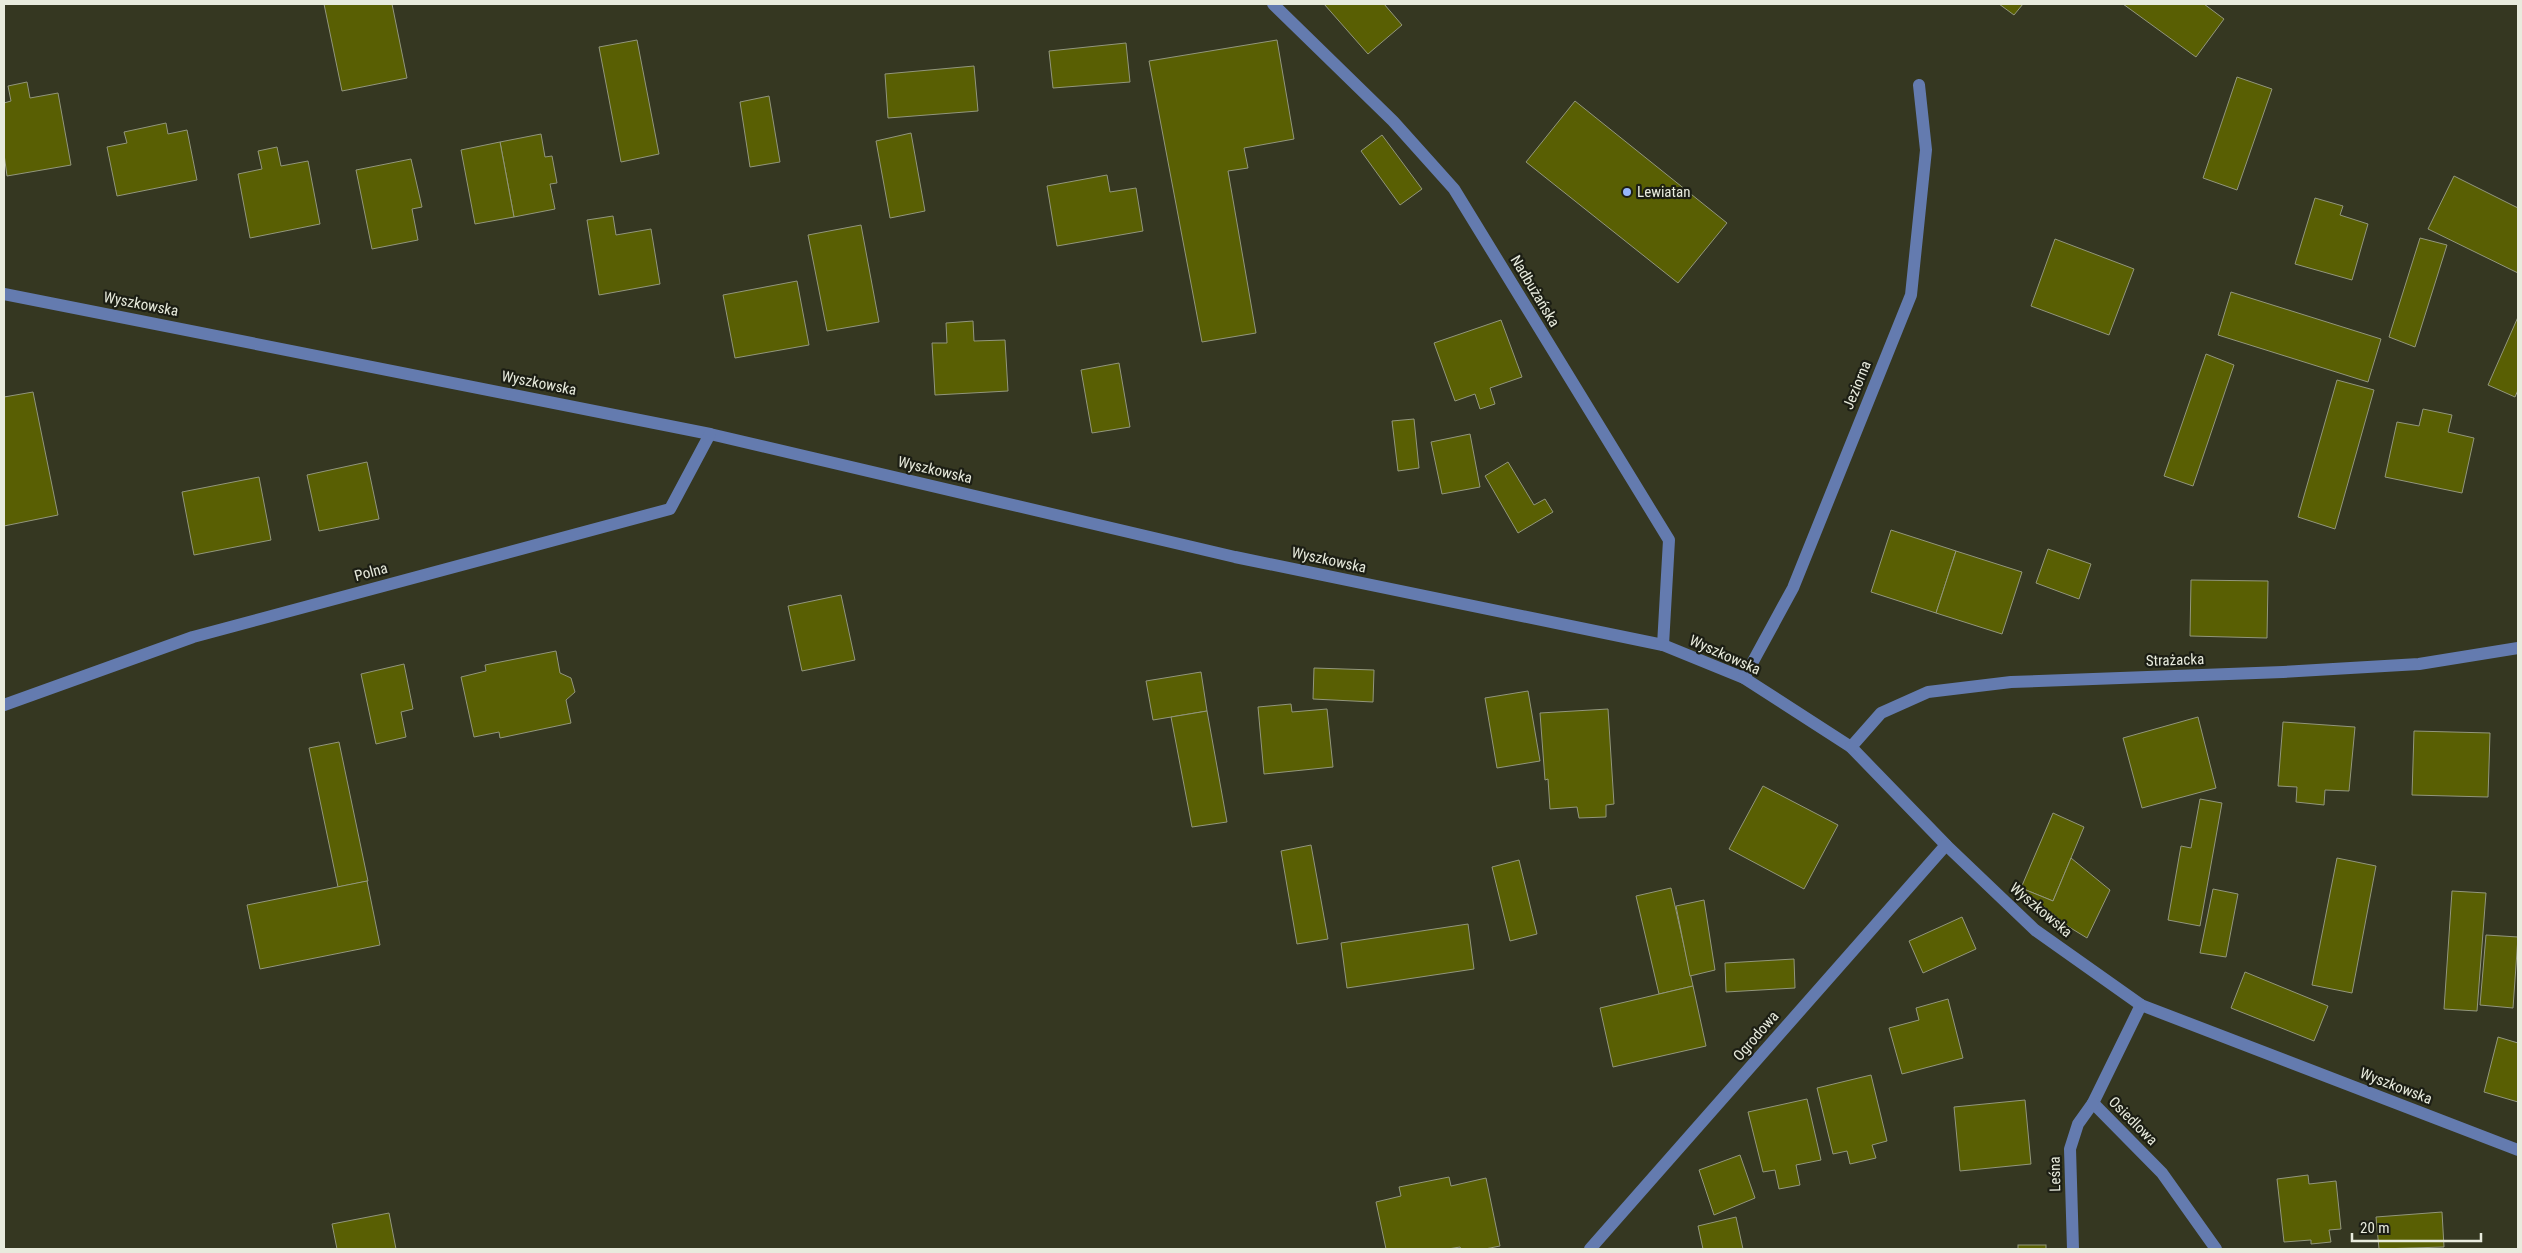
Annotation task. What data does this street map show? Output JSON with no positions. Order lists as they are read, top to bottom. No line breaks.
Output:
{"streets":{"street":["Nadbużańska","Wyszkowska","Jeziorna","Polna","Strażacka","Ogrodowa","Osiedlowa","Leśna"]},"crossings":[["Nadbużańska","Wyszkowska"],["Wyszkowska","Jeziorna"],["Wyszkowska","Polna"],["Wyszkowska","Strażacka"],["Wyszkowska","Ogrodowa"],["Wyszkowska","Osiedlowa"],["Osiedlowa","Leśna"]],"places":["Lewiatan"],"scale_bar":"20 m"}
